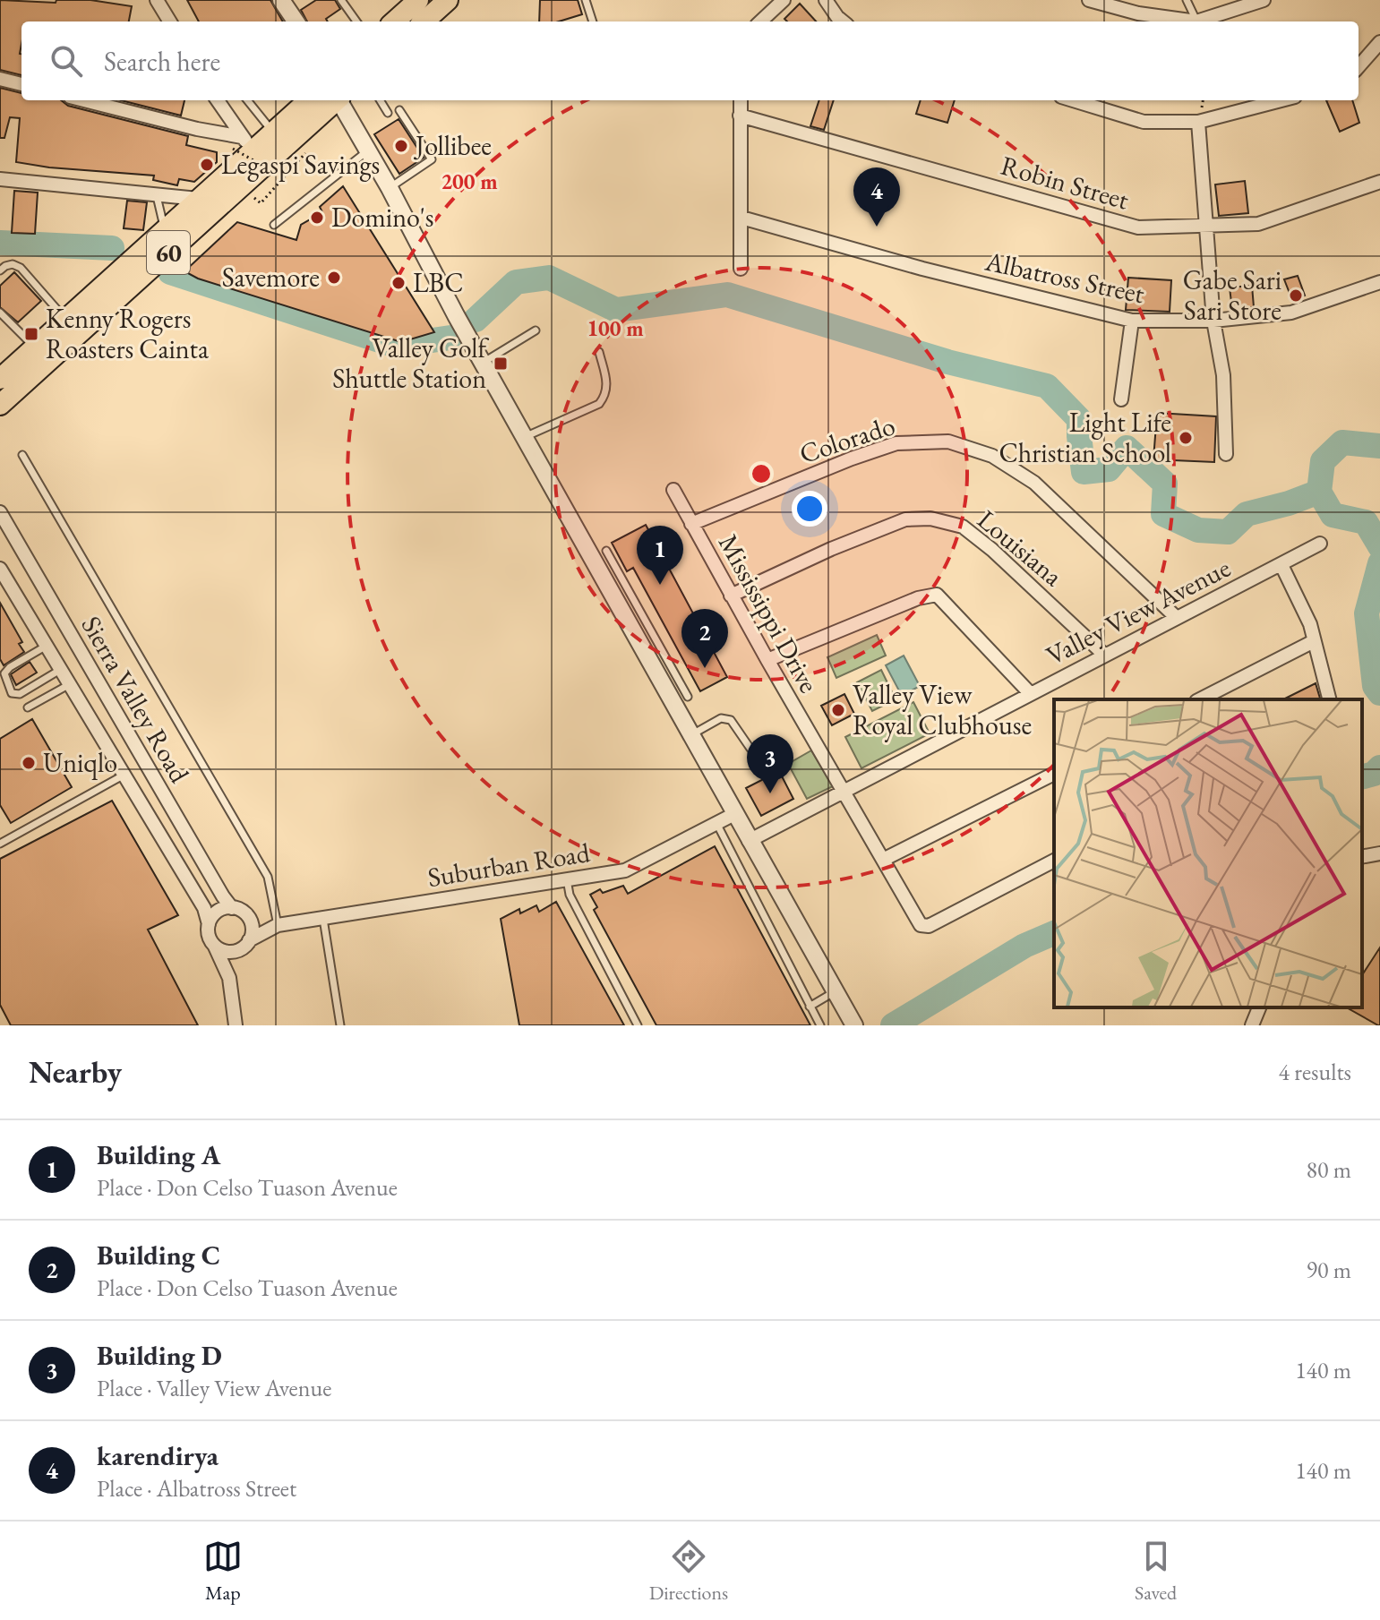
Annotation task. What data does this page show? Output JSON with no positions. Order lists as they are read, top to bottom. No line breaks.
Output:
{"streets":{"main road":["60"],"street":["Robin Street","Albatross Street","Colorado","Louisiana","Valley View Avenue","Mississippi Drive","Sierra Valley Road","Suburban Road"]},"crossings":[["Colorado","Valley View Avenue"],["Colorado","Mississippi Drive"],["Louisiana","Valley View Avenue"],["Louisiana","Mississippi Drive"],["Valley View Avenue","Mississippi Drive"],["Sierra Valley Road","Suburban Road"]],"places":{"other":["Jollibee","Legaspi Savings","Domino's","Savemore","LBC","Gabe Sari Sari Store","Light Life Christian School","Valley View Royal Clubhouse","Uniqlo"],"transit":["Kenny Rogers Roasters Cainta","Valley Golf Shuttle Station"]},"page":{"search":"Search here","pins":["4","1","2","3"],"heading":["Nearby","4 results"],"list":[{"mark":"1","name":"Building A","note":"Place · Don Celso Tuason Avenue","value":"80 m"},{"mark":"2","name":"Building C","note":"Place · Don Celso Tuason Avenue","value":"90 m"},{"mark":"3","name":"Building D","note":"Place · Valley View Avenue","value":"140 m"},{"mark":"4","name":"karendirya","note":"Place · Albatross Street","value":"140 m"}],"nav":["Map","Directions","Saved"]},"rings":["200 m","100 m"]}
